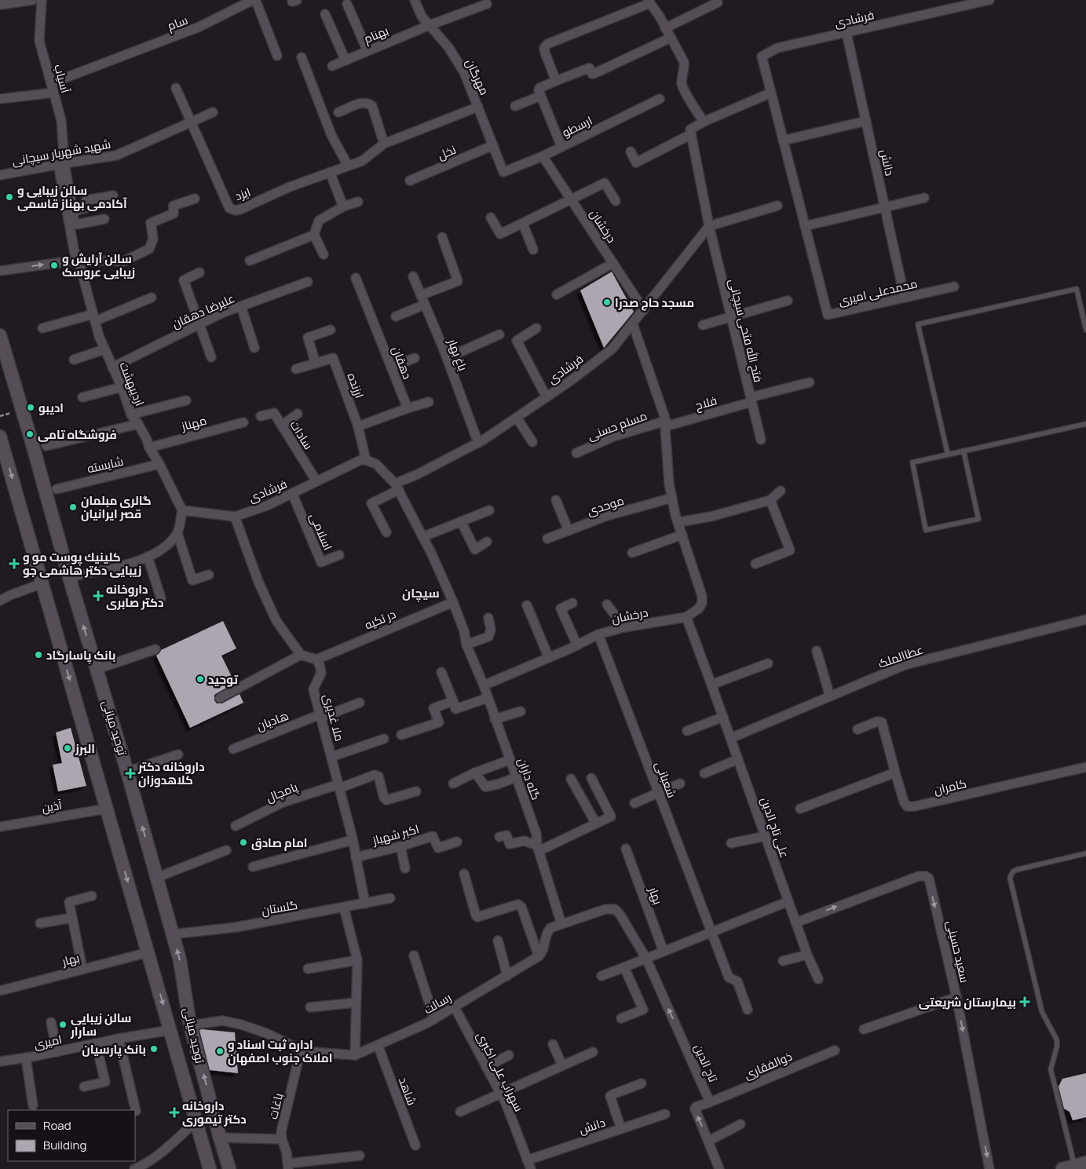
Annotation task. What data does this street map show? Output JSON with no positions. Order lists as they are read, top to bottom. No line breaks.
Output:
{"streets":{"main road":["توحید میانی"],"street":["فرشادی","سام","بهنام","مهرگان","آسیاب","ارسطو","شهید شهریار سیچانی","نخل","دانش","ایزد","درخشان","محمدعلی امیری","علیرضا دهقان","فتح الله فتحی سیچانی","باغ بهار","دهقان","اردیبهشت","ارزنده","فلاح","مهناز","مسلم حسنی","سادات","شایسته","موحدی","اسلامی","در تکیه","عطاالملک","ملا غدیری","هادیان","گله داران","شعبانی","کامران","پامچال","آذین","علی تاج الدین","اکبر شهباز","بهار","گلستان","سعید حسینی","رسالت","امیری","تاج الدین","ذوالفقاری","سهراب علی اکبری","شاهد","باغات"]},"crossings":[["فرشادی","دانش"],["فرشادی","درخشان"],["فرشادی","محمدعلی امیری"],["فرشادی","فتح الله فتحی سیچانی"],["فرشادی","باغ بهار"],["فرشادی","اردیبهشت"],["فرشادی","ارزنده"],["فرشادی","سادات"],["فرشادی","اسلامی"],["سام","آسیاب"],["بهنام","مهرگان"],["مهرگان","ارسطو"],["مهرگان","نخل"],["مهرگان","ایزد"],["آسیاب","شهید شهریار سیچانی"],["آسیاب","اردیبهشت"],["ارسطو","درخشان"],["شهید شهریار سیچانی","ایزد"],["شهید شهریار سیچانی","اردیبهشت"],["دانش","محمدعلی امیری"],["دانش","سهراب علی اکبری"],["درخشان","گله داران"],["درخشان","شعبانی"],["درخشان","علی تاج الدین"],["علیرضا دهقان","اردیبهشت"],["فتح الله فتحی سیچانی","فلاح"],["اردیبهشت","مهناز"],["اردیبهشت","شایسته"],["فلاح","مسلم حسنی"],["در تکیه","ملا غدیری"],["در تکیه","گله داران"],["عطاالملک","علی تاج الدین"],["ملا غدیری","هادیان"],["ملا غدیری","پامچال"],["ملا غدیری","اکبر شهباز"],["ملا غدیری","گلستان"],["توحید میانی","آذین"],["توحید میانی","بهار"],["توحید میانی","گلستان"],["توحید میانی","رسالت"],["توحید میانی","امیری"],["علی تاج الدین","سعید حسینی"],["رسالت","سهراب علی اکبری"],["رسالت","شاهد"],["رسالت","باغات"],["تاج الدین","ذوالفقاری"]],"one_way":["تاج الدین"],"districts":["سیچان"],"places":{"other":["سالن زیبایی و آکادمی بهناز قاسمی","سالن آرایش و زیبایی عروسک","مسجد حاج صدرا","ادیبو","فروشگاه تامی","گالری مبلمان قصر ایرانیان","بانک پاسارگاد","توحید","البرز","امام صادق","سالن زیبایی سارار","بانک پارسیان","اداره ثبت اسناد و املاک جنوب اصفهان"],"health":["كلينيك پوست مو و زيبايى دکتر هاشمی جو","داروخانه دکتر صابری","داروخانه دکتر کلاهدوزان","بیمارستان شریعتی","داروخانه دکتر تیموری"]},"legend":["Road","Building"]}
